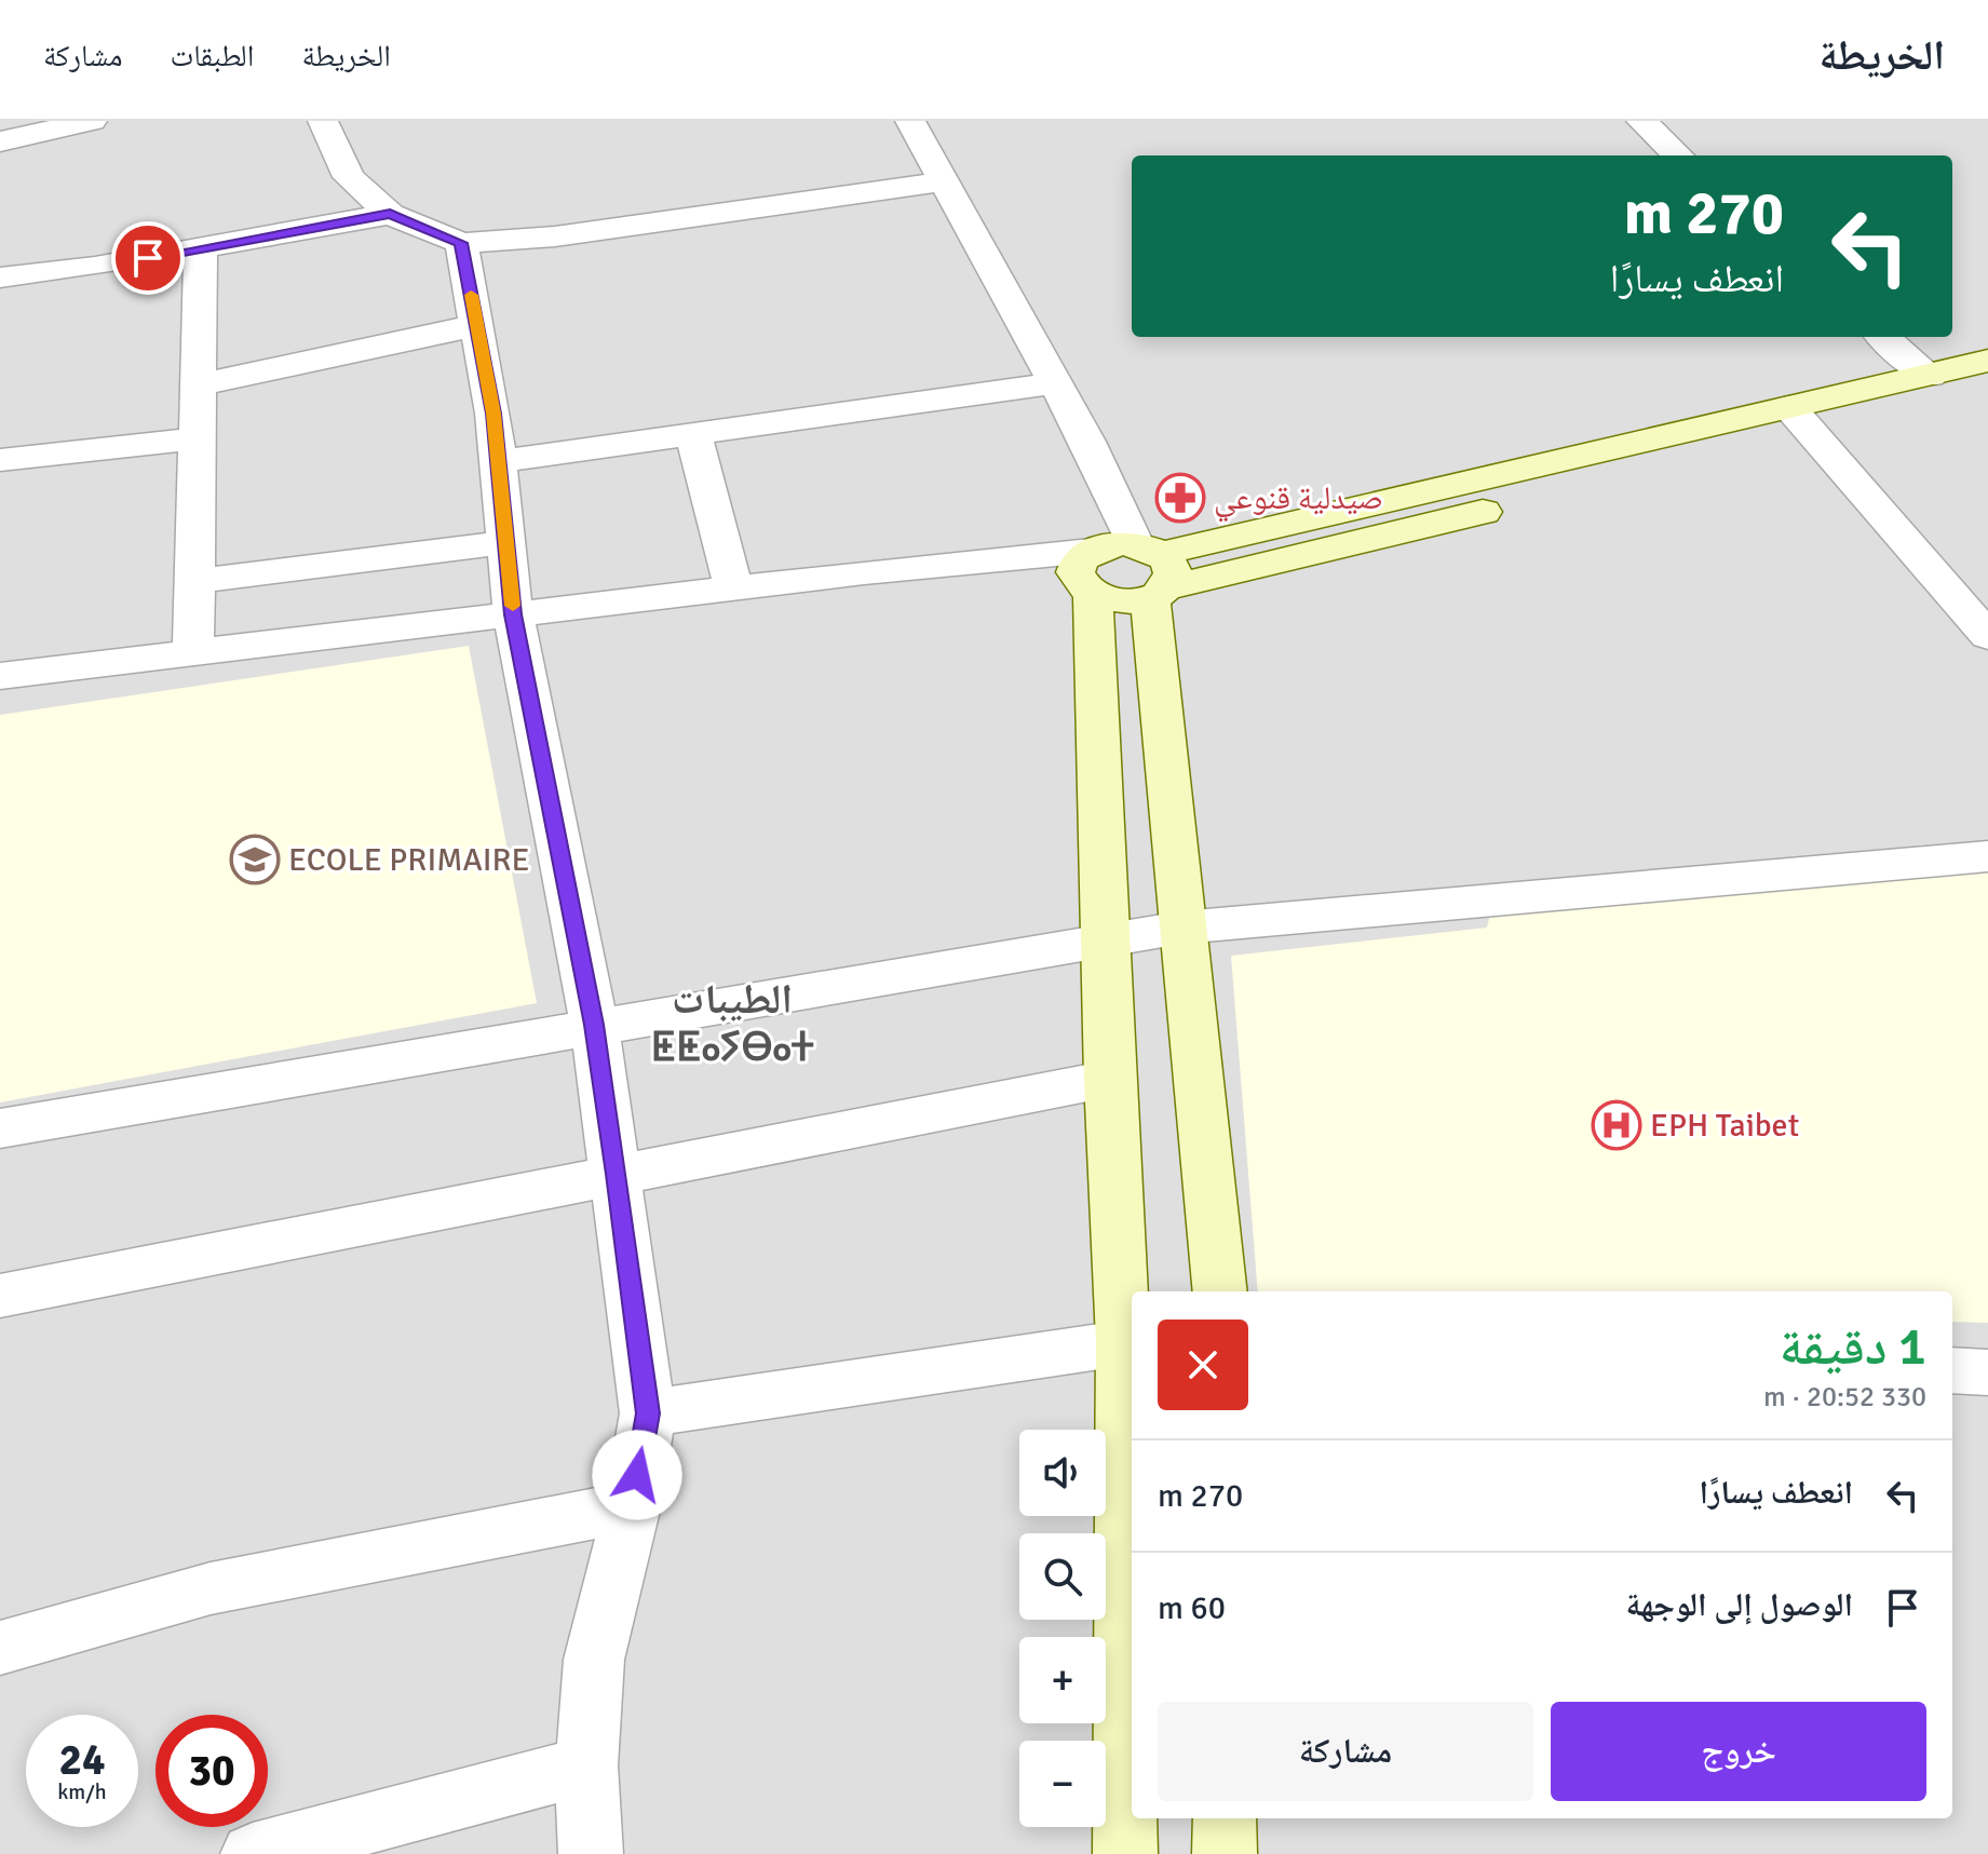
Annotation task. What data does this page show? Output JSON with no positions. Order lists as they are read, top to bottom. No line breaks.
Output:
{"districts":["الطيبات ⵟⵟⴰⵢⴱⴰⵜ"],"places":{"pharmacy":["صيدلية قنوعي"],"school or university":["ECOLE PRIMAIRE"],"hospital":["EPH Taibet"]},"page":{"header":"الخريطة","nav":["الخريطة","الطبقات","مشاركة"],"turn":["270 m","انعطف يسارًا"],"heading":["1 دقيقة","330 m · 20:52"],"map_buttons":["+","−"],"list":[{"name":"انعطف يسارًا","value":"270 m"},{"name":"الوصول إلى الوجهة","value":"60 m"}],"buttons":["خروج","مشاركة"],"speed":"24 km/h","limit":"30"}}
